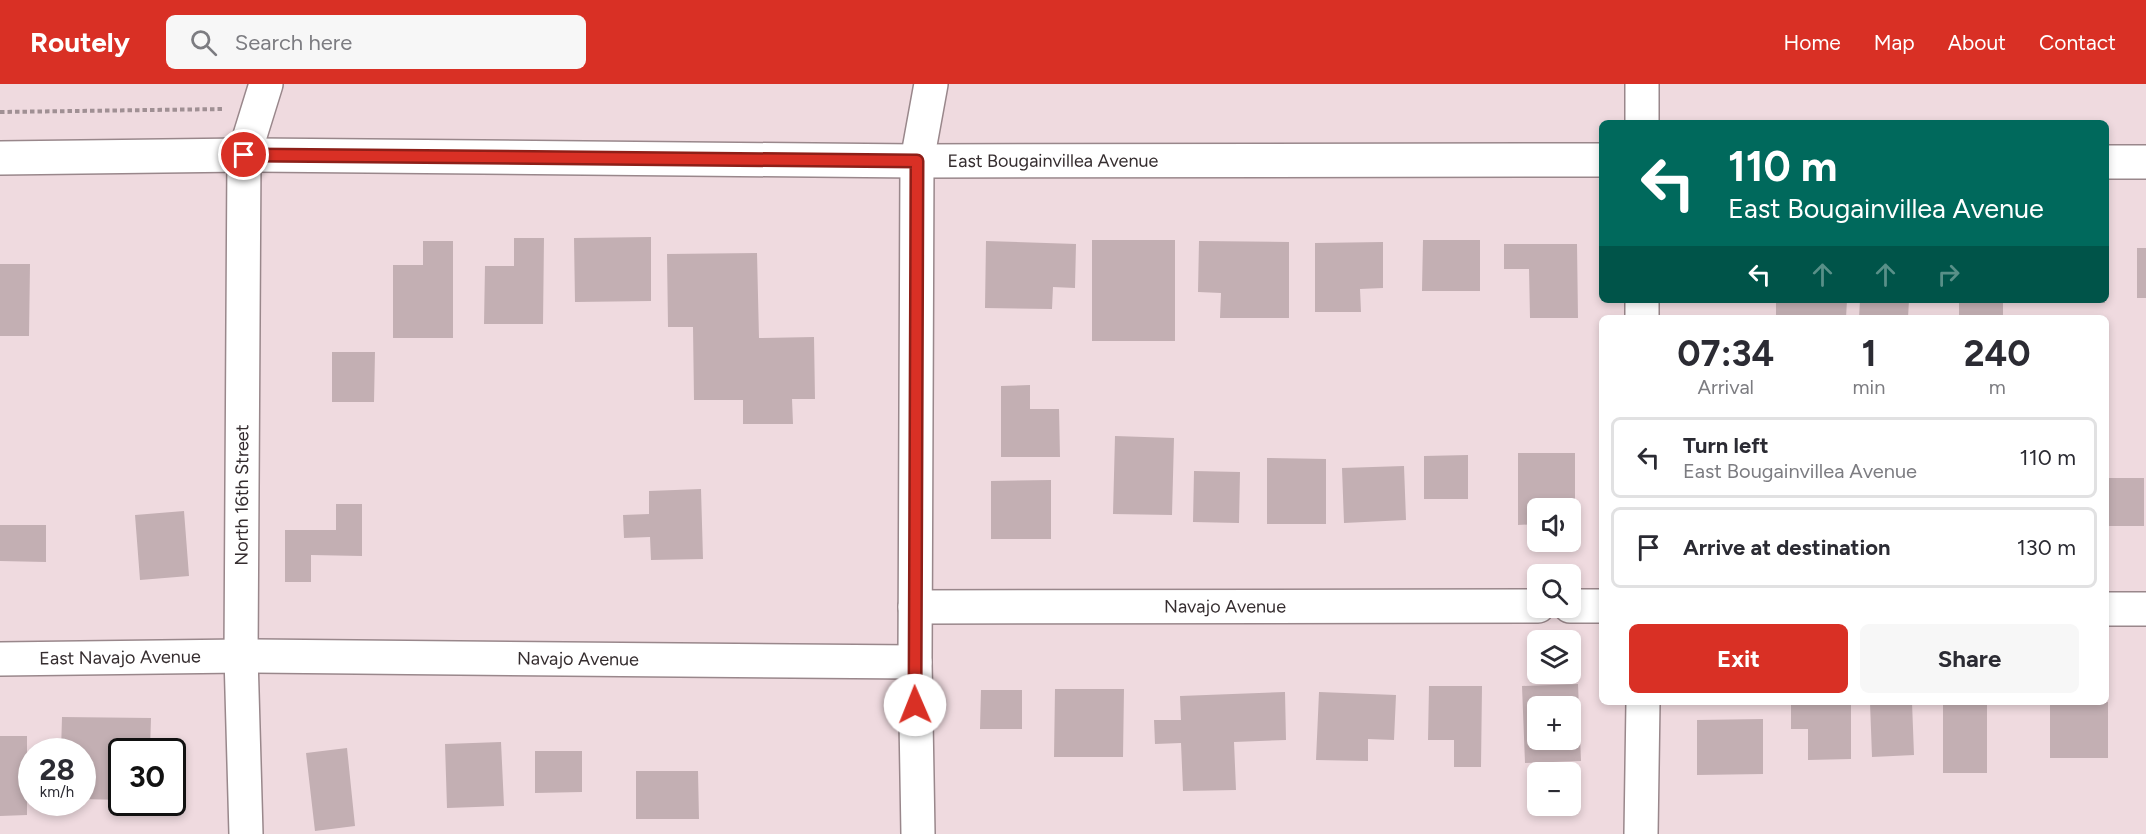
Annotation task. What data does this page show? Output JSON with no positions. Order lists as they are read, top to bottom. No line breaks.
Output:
{"streets":{"street":["East Bougainvillea Avenue","North 16th Street","Navajo Avenue","East Navajo Avenue"]},"crossings":[["East Bougainvillea Avenue","North 16th Street"],["North 16th Street","Navajo Avenue"],["North 16th Street","East Navajo Avenue"],["Navajo Avenue","East Navajo Avenue"]],"page":{"header":"Routely","search":"Search here","nav":["Home","Map","About","Contact"],"turn":["110 m","East Bougainvillea Avenue"],"eta":["07:34","Arrival","1","min","240","m"],"list":[{"name":"Turn left","note":"East Bougainvillea Avenue","value":"110 m"},{"name":"Arrive at destination","value":"130 m"}],"map_buttons":["+","−"],"buttons":["Exit","Share"],"speed":"28 km/h","limit":"30"}}
